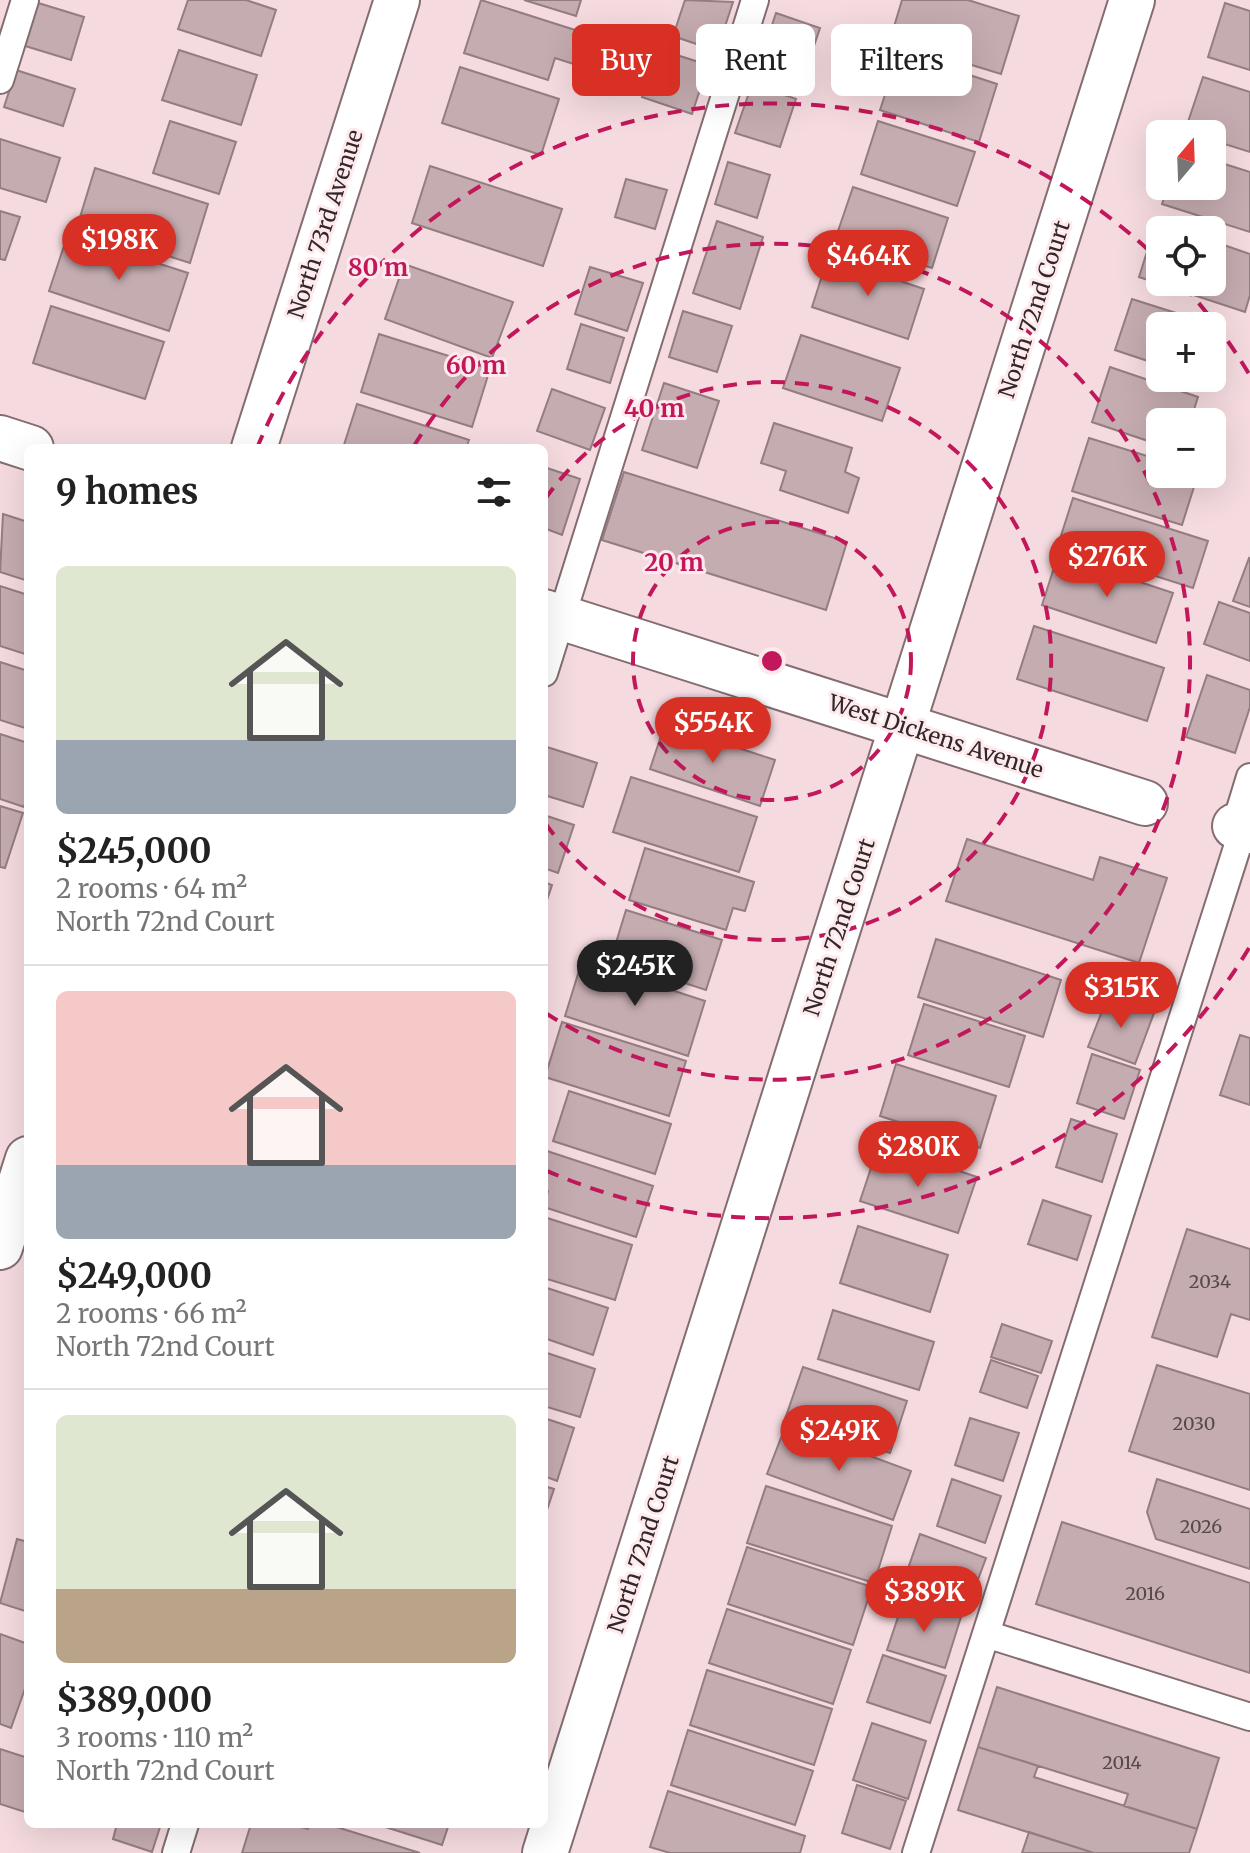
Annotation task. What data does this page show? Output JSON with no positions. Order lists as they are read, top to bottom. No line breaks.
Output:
{"streets":{"street":["North 73rd Avenue","North 72nd Court","West Dickens Avenue"]},"crossings":[["North 72nd Court","West Dickens Avenue"]],"house_numbers":["2034","2030","2026","2016","2014"],"north":"top","page":{"chip":["Buy","Rent","Filters"],"map_buttons":["+","−"],"price":["$198K","$464K","$276K","$554K","$245K","$315K","$280K","$249K","$389K"],"heading":"9 homes","list":[{"name":"$245,000","note":"2 rooms · 64 m² · North 72nd Court"},{"name":"$249,000","note":"2 rooms · 66 m² · North 72nd Court"},{"name":"$389,000","note":"3 rooms · 110 m² · North 72nd Court"}]},"rings":["80 m","60 m","40 m","20 m"]}
